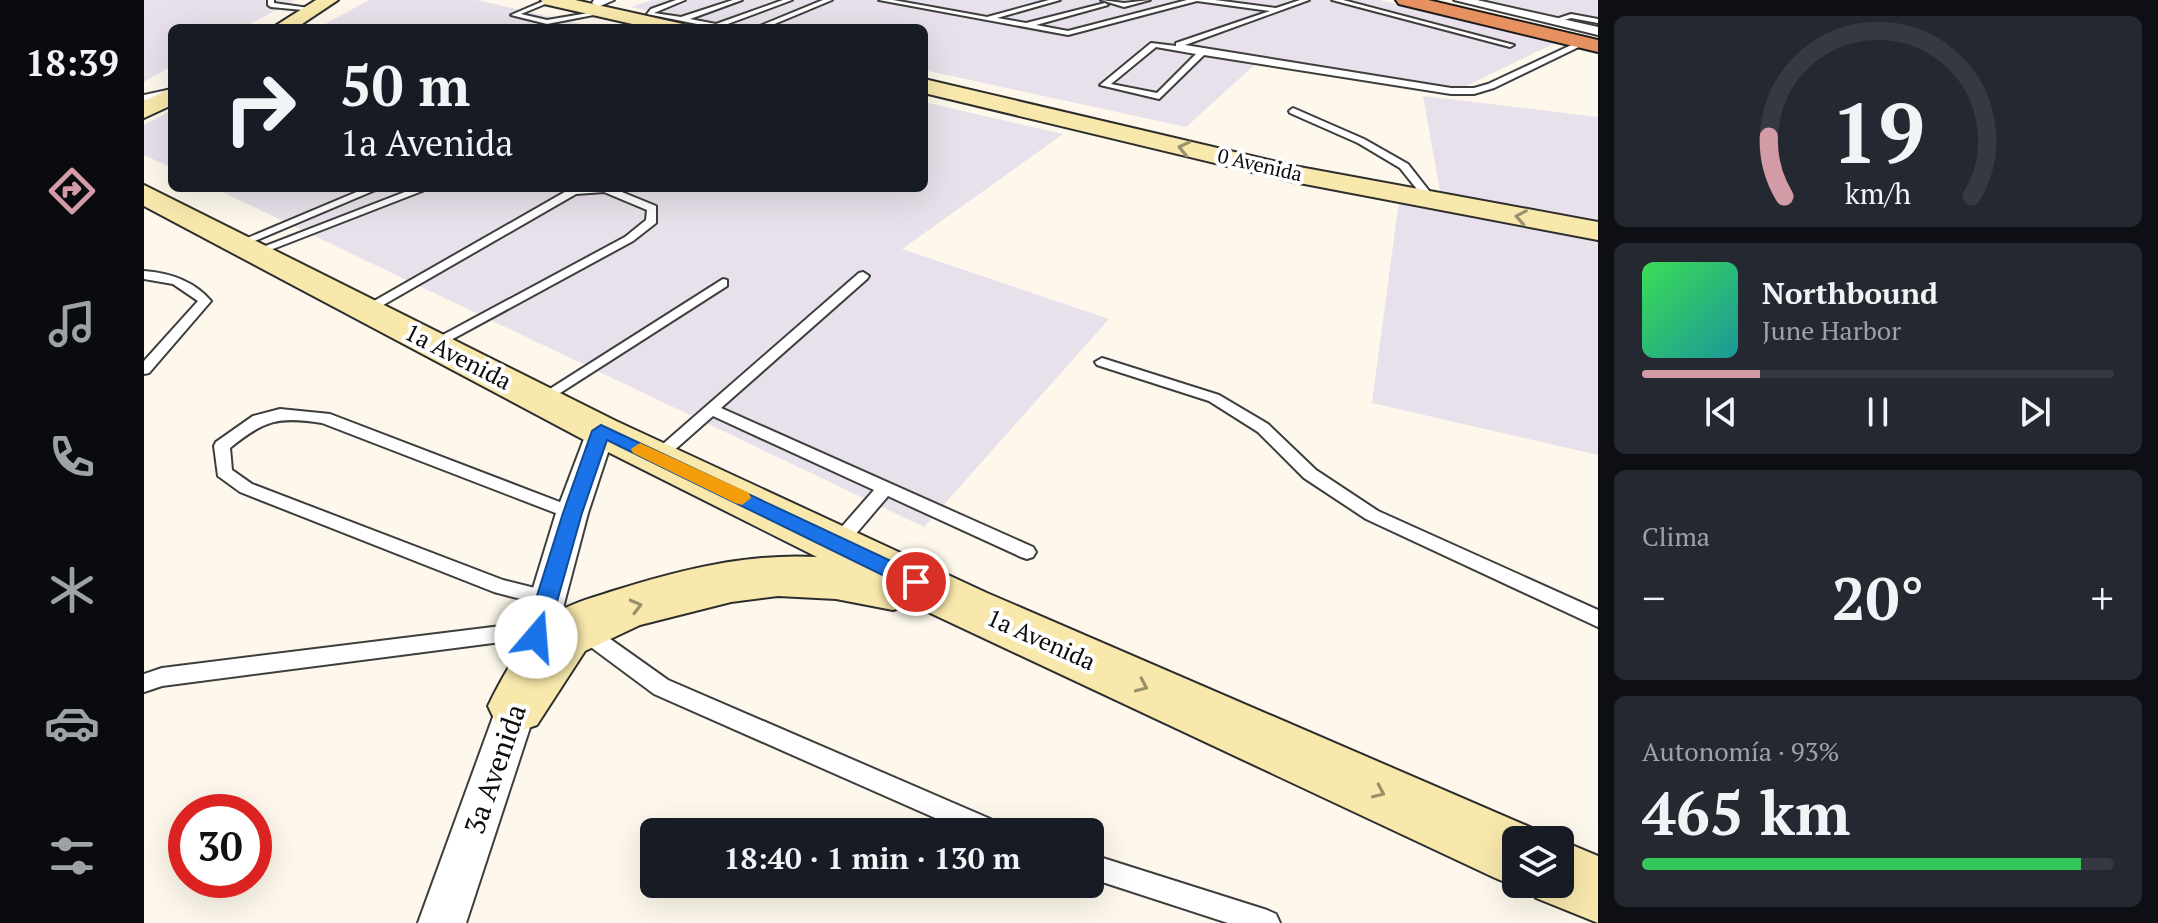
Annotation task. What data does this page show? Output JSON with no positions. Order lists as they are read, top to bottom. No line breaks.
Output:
{"streets":{"street":["0 Avenida","1a Avenida","3a Avenida"]},"crossings":[["1a Avenida","3a Avenida"]],"one_way":["0 Avenida","1a Avenida"],"page":{"tabs":"18:39","turn":["50 m","1a Avenida"],"song":["Northbound","June Harbor"],"tile":["Clima",["Autonomía · 93%","465 km"]],"heat":["−","20°","+"],"limit":"30","trip":"18:40 · 1 min · 130 m","gauge":["19","km/h"]}}
